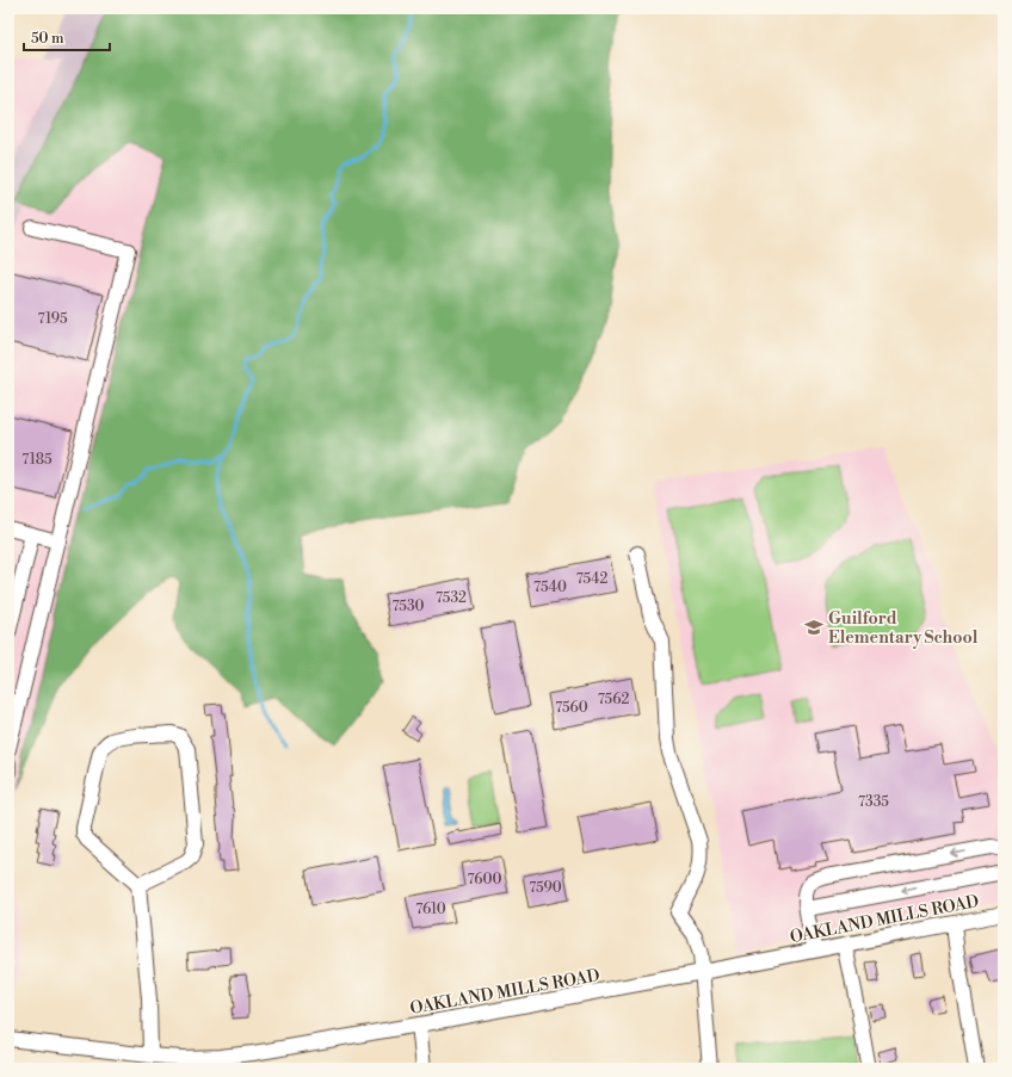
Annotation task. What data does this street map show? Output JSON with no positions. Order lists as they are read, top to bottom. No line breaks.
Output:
{"streets":{"street":["OAKLAND MILLS ROAD"]},"places":{"school or university":["Guilford Elementary School"]},"house_numbers":["7195","7185","7542","7540","7532","7530","7562","7560","7335","7600","7590","7610"],"scale_bar":"50 m"}
